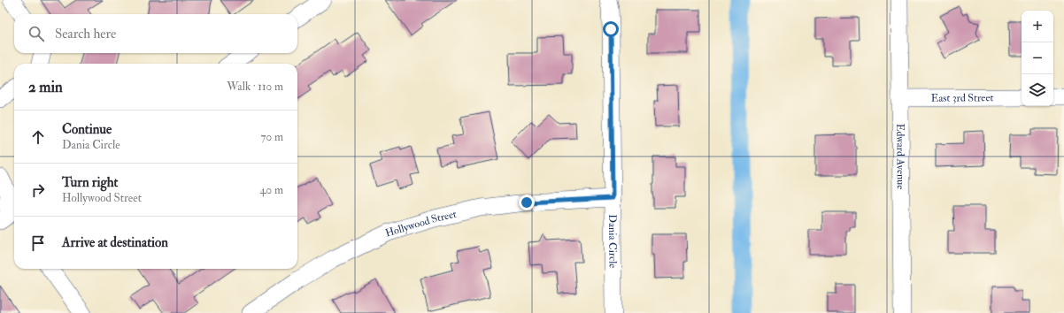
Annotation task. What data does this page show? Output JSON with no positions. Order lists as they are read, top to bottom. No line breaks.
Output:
{"streets":{"street":["East 3rd Street","Edward Avenue","Hollywood Street","Dania Circle"]},"crossings":[["East 3rd Street","Edward Avenue"],["Hollywood Street","Dania Circle"]],"page":{"map_buttons":["+","−"],"search":"Search here","heading":["2 min","Walk · 110 m"],"list":[["Continue","Dania Circle","70 m"],["Turn right","Hollywood Street","40 m"],"Arrive at destination"]}}
